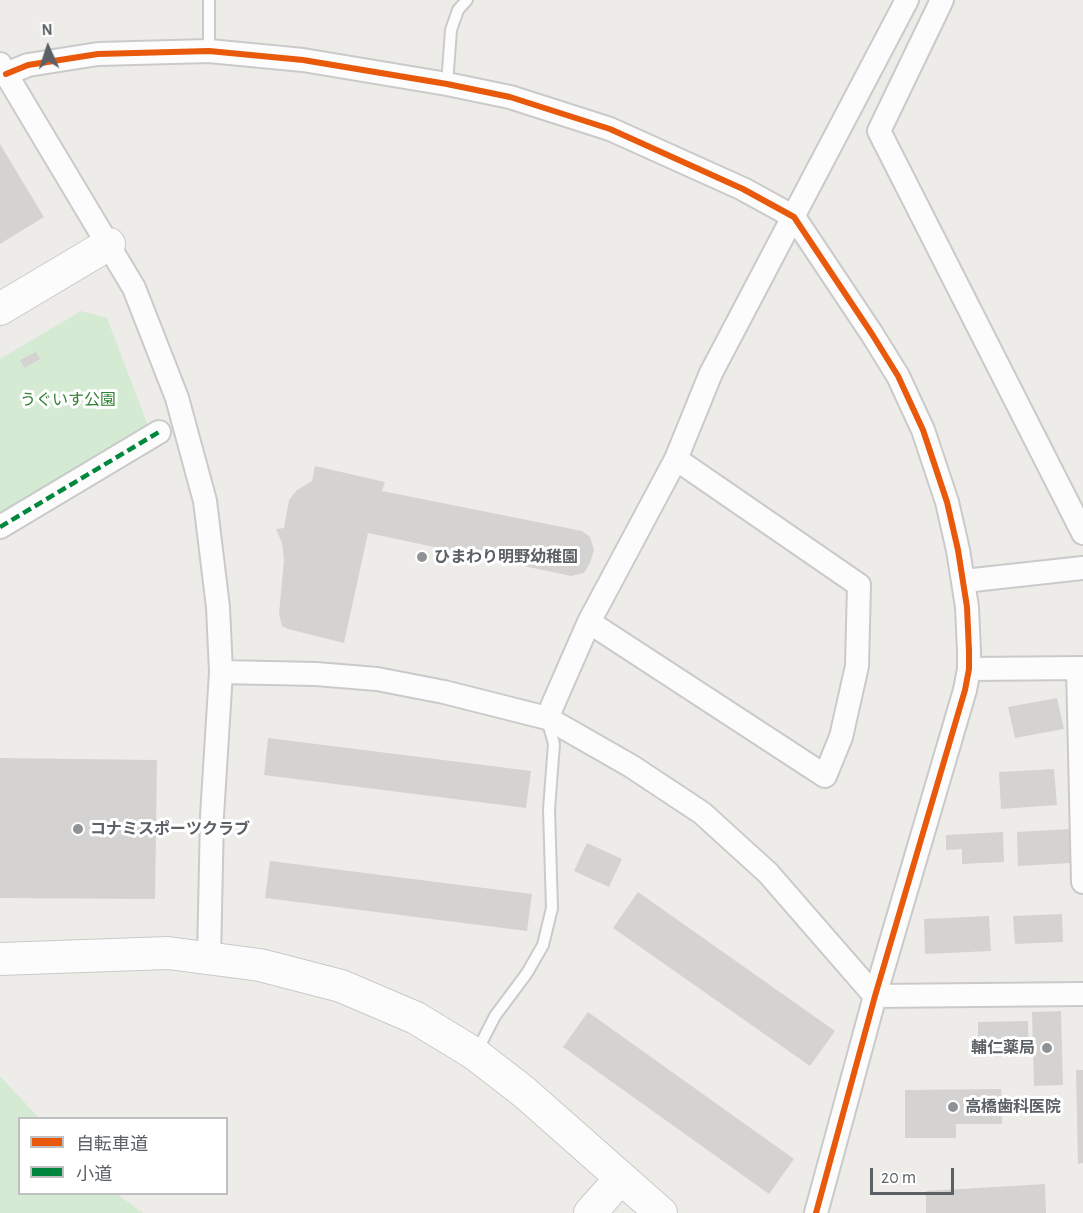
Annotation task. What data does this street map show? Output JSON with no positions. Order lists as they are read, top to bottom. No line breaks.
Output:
{"parks":["うぐいす公園"],"places":["ひまわり明野幼稚園","コナミスポーツクラブ","輔仁薬局","高橋歯科医院"],"legend":["自転車道","小道"],"scale_bar":"20 m","north":"top"}
